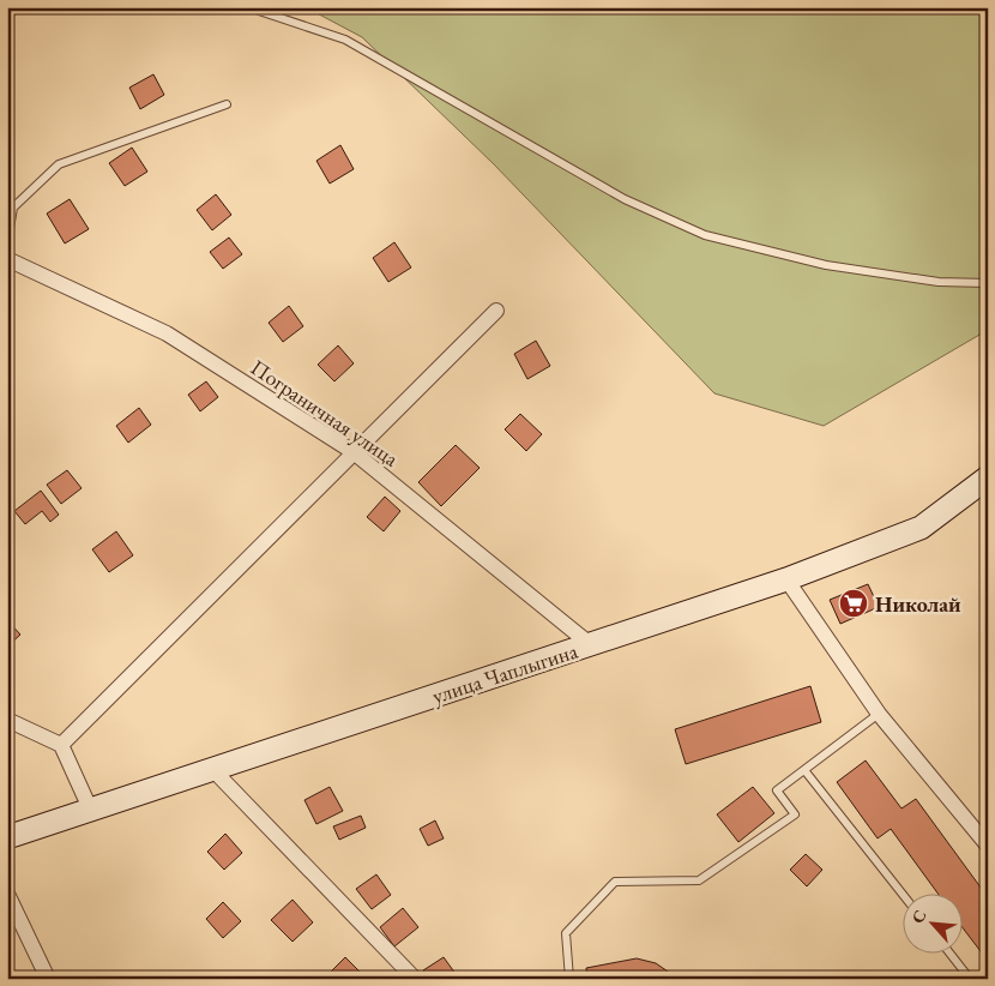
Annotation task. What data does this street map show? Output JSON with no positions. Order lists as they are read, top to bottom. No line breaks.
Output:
{"streets":{"main road":["улица Чаплыгина"],"street":["Пограничная улица"]},"crossings":[["Пограничная улица","улица Чаплыгина"]],"places":{"supermarket":["Николай"]},"north":"top left"}
